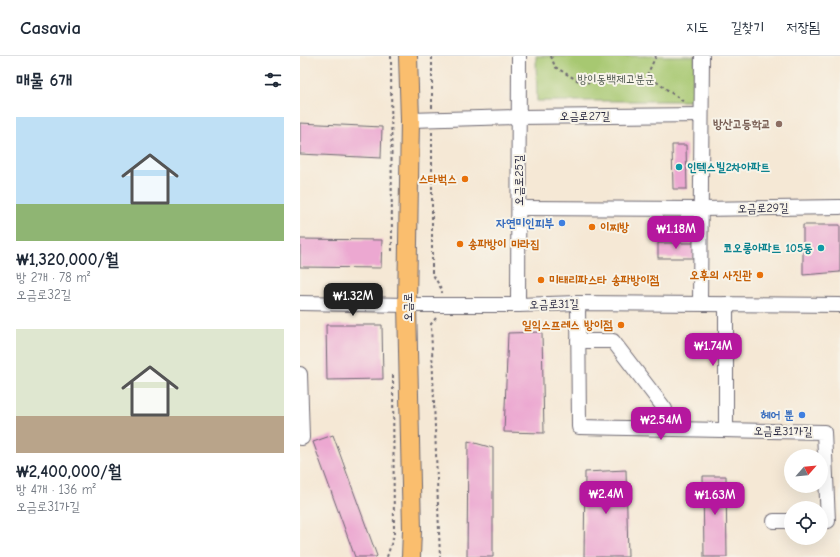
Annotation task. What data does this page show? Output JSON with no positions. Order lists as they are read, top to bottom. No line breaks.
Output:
{"streets":{"main road":["오금로"],"street":["오금로27길","오금로25길","오금로29길","오금로31길","오금로31가길"]},"crossings":[["오금로27길","오금로25길"],["오금로27길","오금로"],["오금로25길","오금로29길"],["오금로25길","오금로31길"],["오금로31길","오금로"],["오금로31길","오금로31가길"]],"parks":["방이동백제고분군"],"places":["방산고등학교","인텍스빌2차아파트","스타벅스","자연미인피부","이찌방","송파방이 마라집","코오롱아파트 105동","오후의 사진관","미태리파스타 송파방이점","일익스프레스 방이점","헤어 뿐"],"north":"top right","page":{"header":"Casavia","nav":["지도","길찾기","저장됨"],"heading":"매물 6개","list":[{"name":"₩1,320,000/월","note":"방 2개 · 78 m² · 오금로32길"},{"name":"₩2,400,000/월","note":"방 4개 · 136 m² · 오금로31가길"}],"price":["₩1.18M","₩1.32M","₩1.74M","₩2.54M","₩2.4M","₩1.63M"]}}
